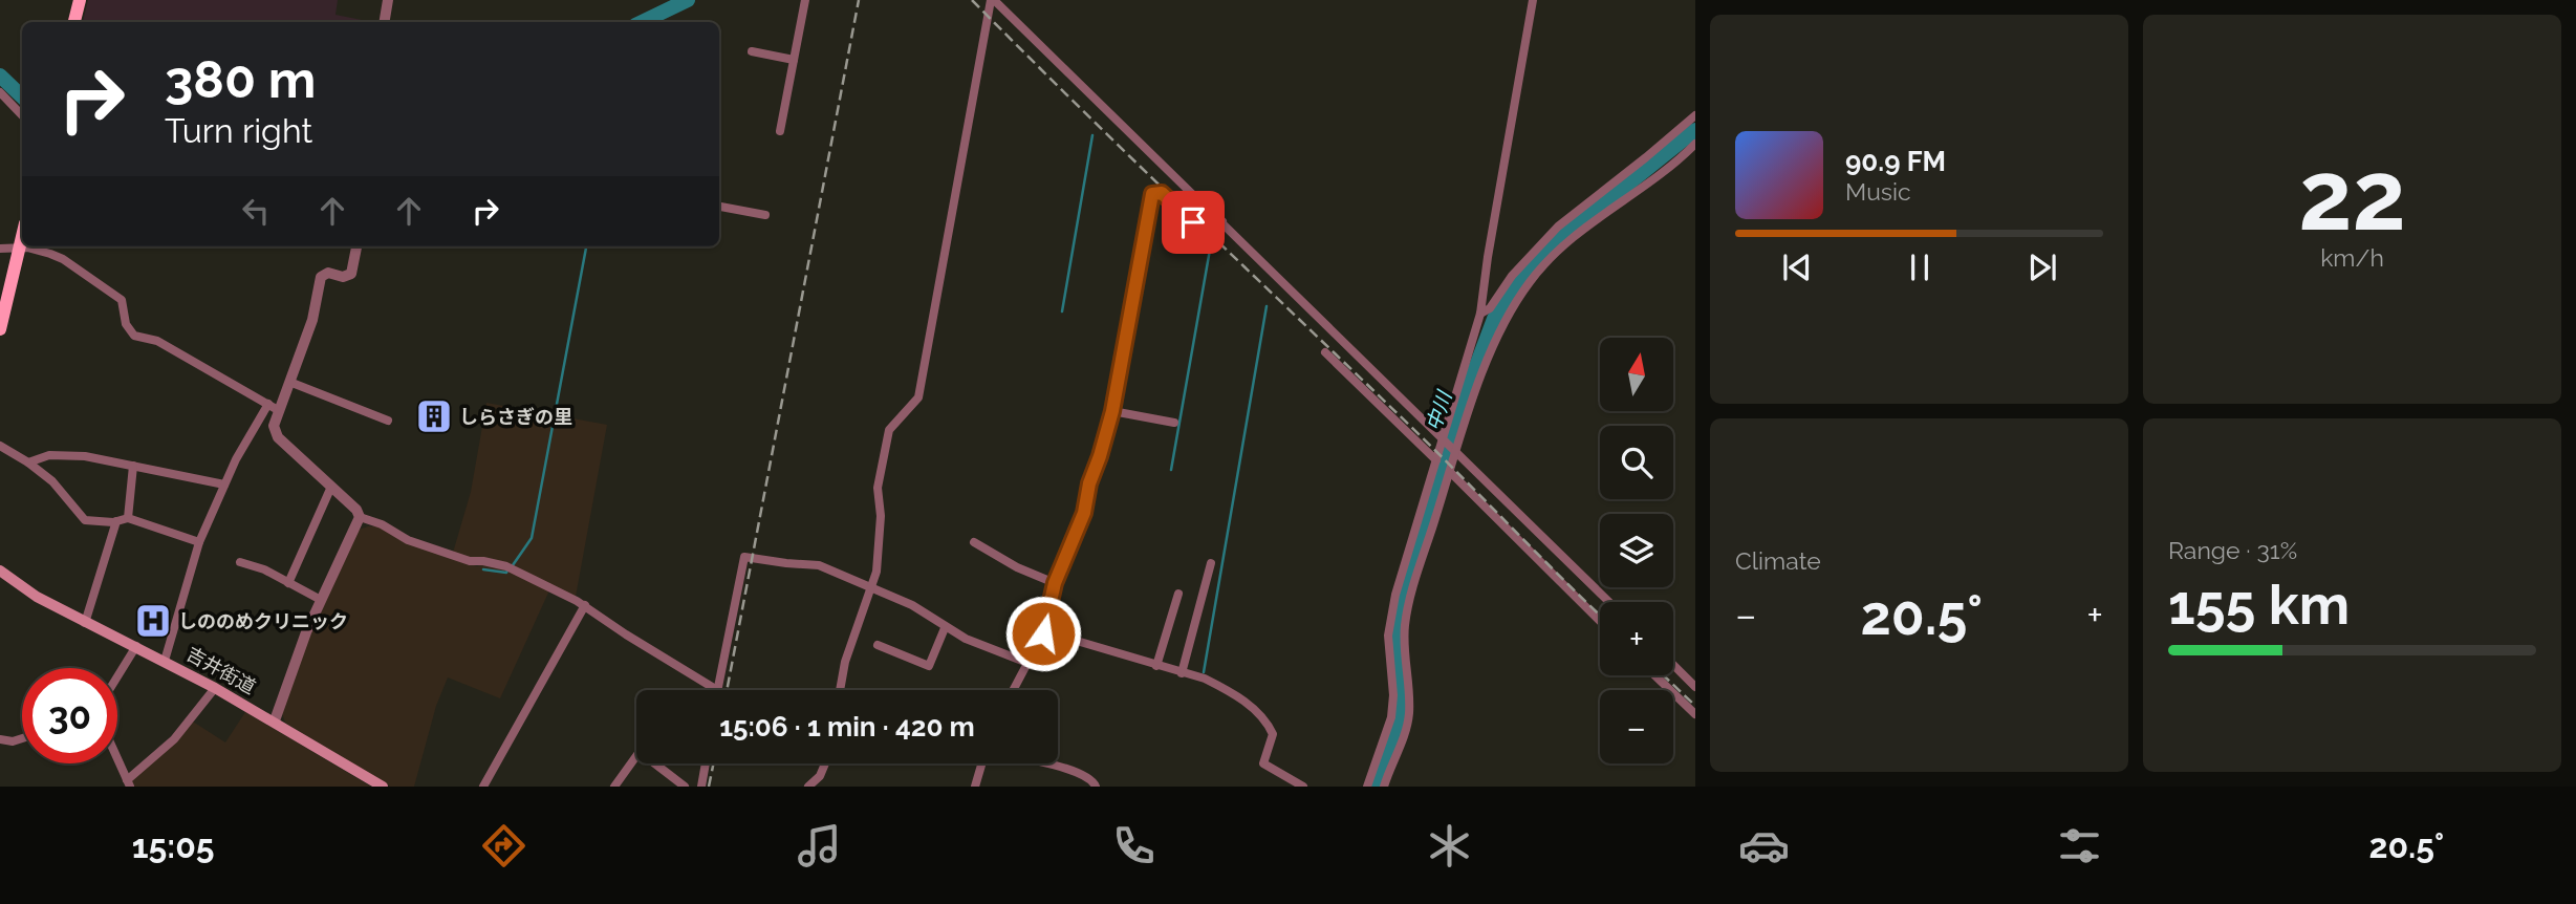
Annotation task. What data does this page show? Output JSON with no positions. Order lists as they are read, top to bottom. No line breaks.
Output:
{"streets":{"main road":["吉井街道"]},"water":["中川"],"places":{"building":["しらさぎの里"],"hospital":["しののめクリニック"]},"north":"top","page":{"tile":[["22","km/h"],"Climate",["Range · 31%","155 km"]],"turn":["380 m","Turn right"],"song":["90.9 FM","Music"],"map_buttons":["+","−"],"heat":["−","20.5°","+"],"limit":"30","trip":"15:06 · 1 min · 420 m","tabs":["15:05","20.5°"]}}
